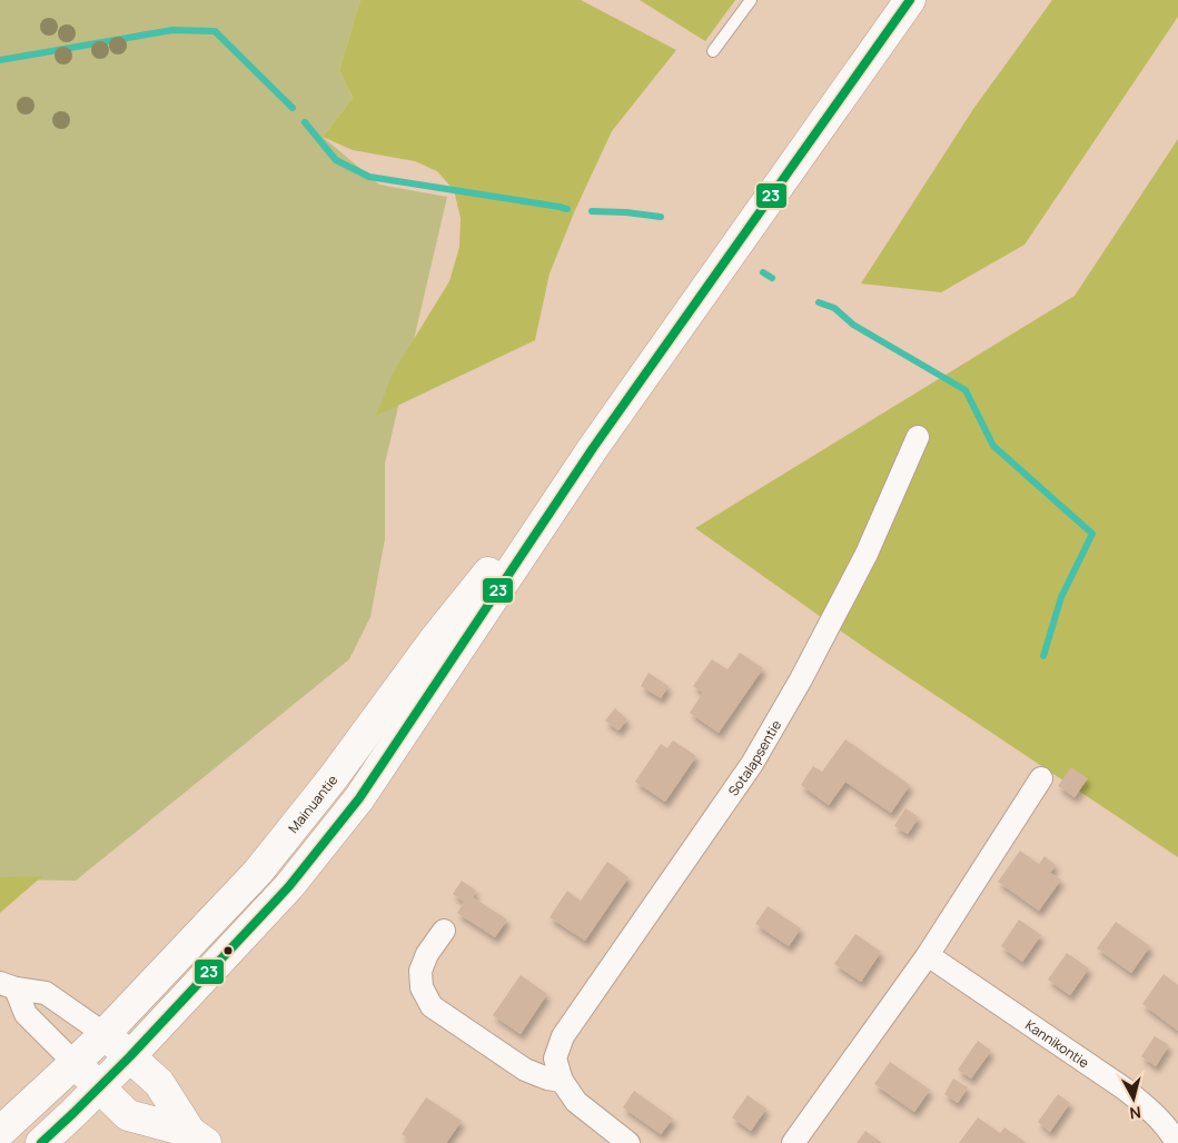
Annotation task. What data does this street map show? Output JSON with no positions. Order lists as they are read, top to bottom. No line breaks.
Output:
{"streets":{"main road":["Mainuantie"],"street":["Sotalapsentie","Kannikontie"]},"lines":["transit line 23"],"north":"bottom"}
